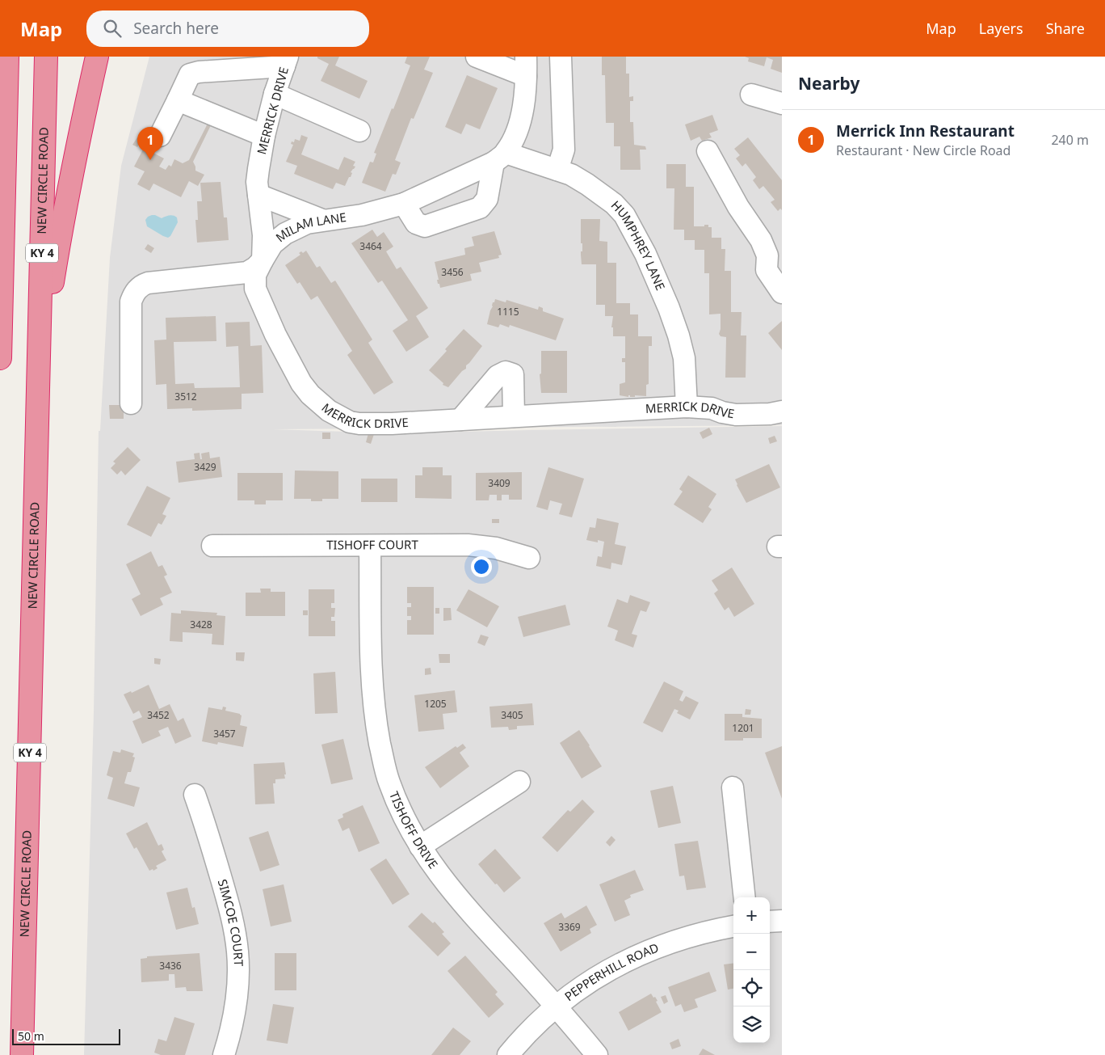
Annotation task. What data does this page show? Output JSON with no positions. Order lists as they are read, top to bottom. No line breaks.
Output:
{"streets":{"highway":["NEW CIRCLE ROAD","KY 4"],"street":["MERRICK DRIVE","MILAM LANE","HUMPHREY LANE","TISHOFF COURT","TISHOFF DRIVE","SIMCOE COURT","PEPPERHILL ROAD"]},"crossings":[["MERRICK DRIVE","MILAM LANE"],["MERRICK DRIVE","HUMPHREY LANE"],["MILAM LANE","HUMPHREY LANE"],["TISHOFF COURT","TISHOFF DRIVE"],["TISHOFF DRIVE","PEPPERHILL ROAD"]],"house_numbers":["3464","3456","1115","3512","3429","3409","3428","1205","3452","3405","1201","3457","3369","3436"],"scale_bar":"50 m","page":{"header":"Map","search":"Search here","nav":["Map","Layers","Share"],"heading":"Nearby","list":[{"mark":"1","name":"Merrick Inn Restaurant","note":"Restaurant · New Circle Road","value":"240 m"}],"pins":"1","map_buttons":["+","−"],"scale":"50 m"}}
